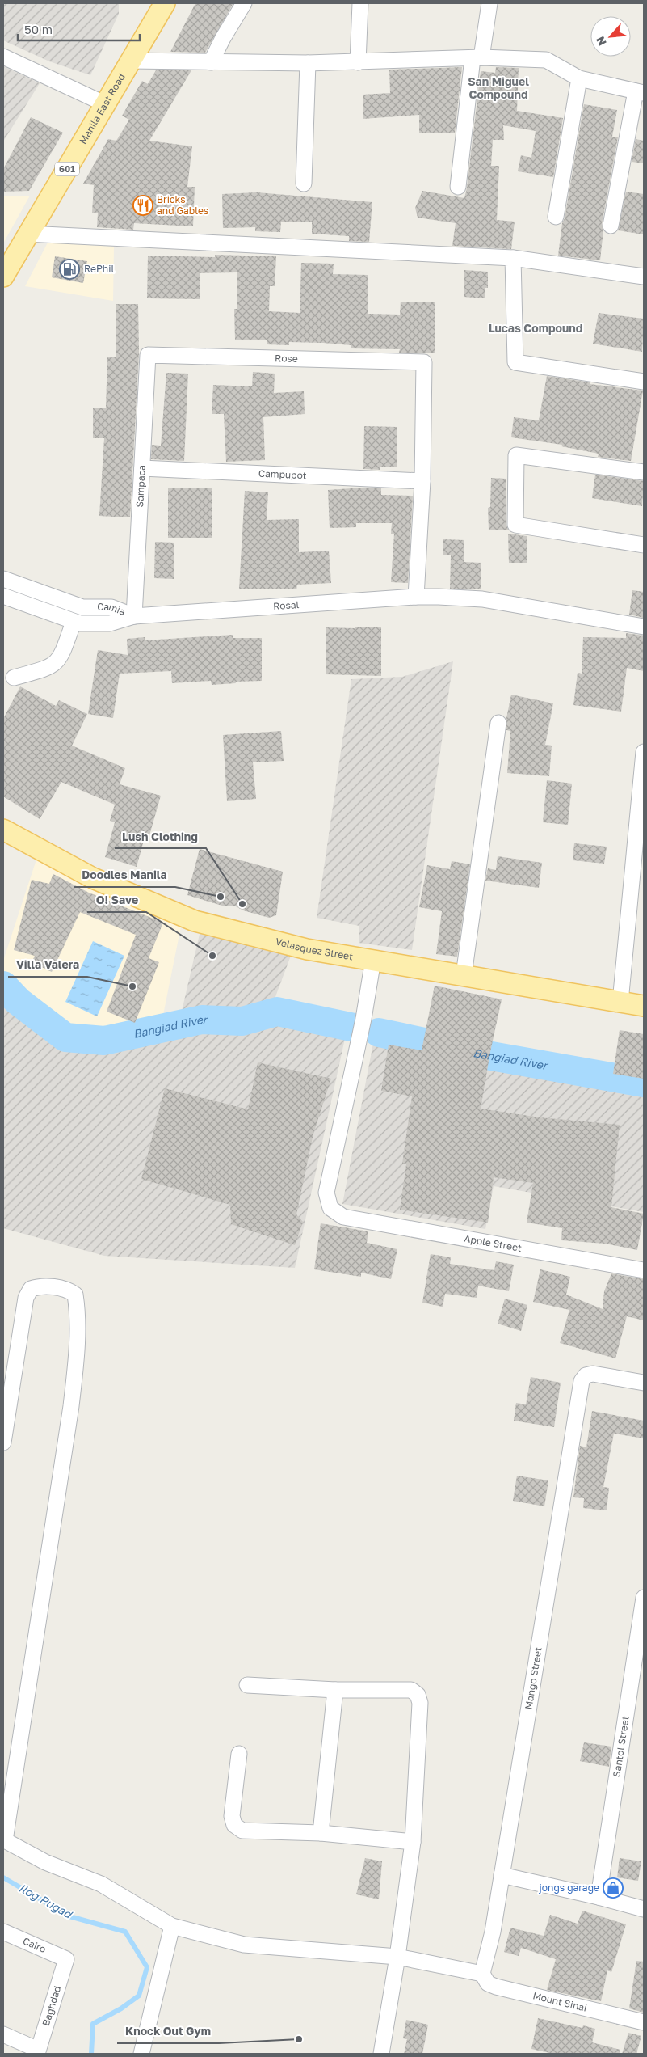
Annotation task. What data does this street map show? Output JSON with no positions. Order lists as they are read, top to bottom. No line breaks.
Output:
{"streets":{"main road":["Manila East Road","601","Velasquez Street"],"street":["Rose","Campupot","Sampaca","Rosal","Camia","Apple Street","Mango Street","Santol Street","Cairo","Mount Sinai","Baghdad"]},"crossings":[["Rose","Campupot"],["Rose","Sampaca"],["Campupot","Sampaca"],["Sampaca","Rosal"],["Sampaca","Camia"],["Rosal","Camia"],["Velasquez Street","Apple Street"],["Mango Street","Mount Sinai"],["Cairo","Baghdad"]],"districts":["San Miguel Compound","Lucas Compound"],"water":["Bangiad River","Ilog Pugad"],"places":{"restaurant":["Bricks and Gables"],"fuel station":["RePhil"],"other":["Doodles Manila","Lush Clothing","O! Save","Villa Valera","Knock Out Gym"],"shop":["jongs garage"]},"scale_bar":"50 m","north":"bottom left"}
